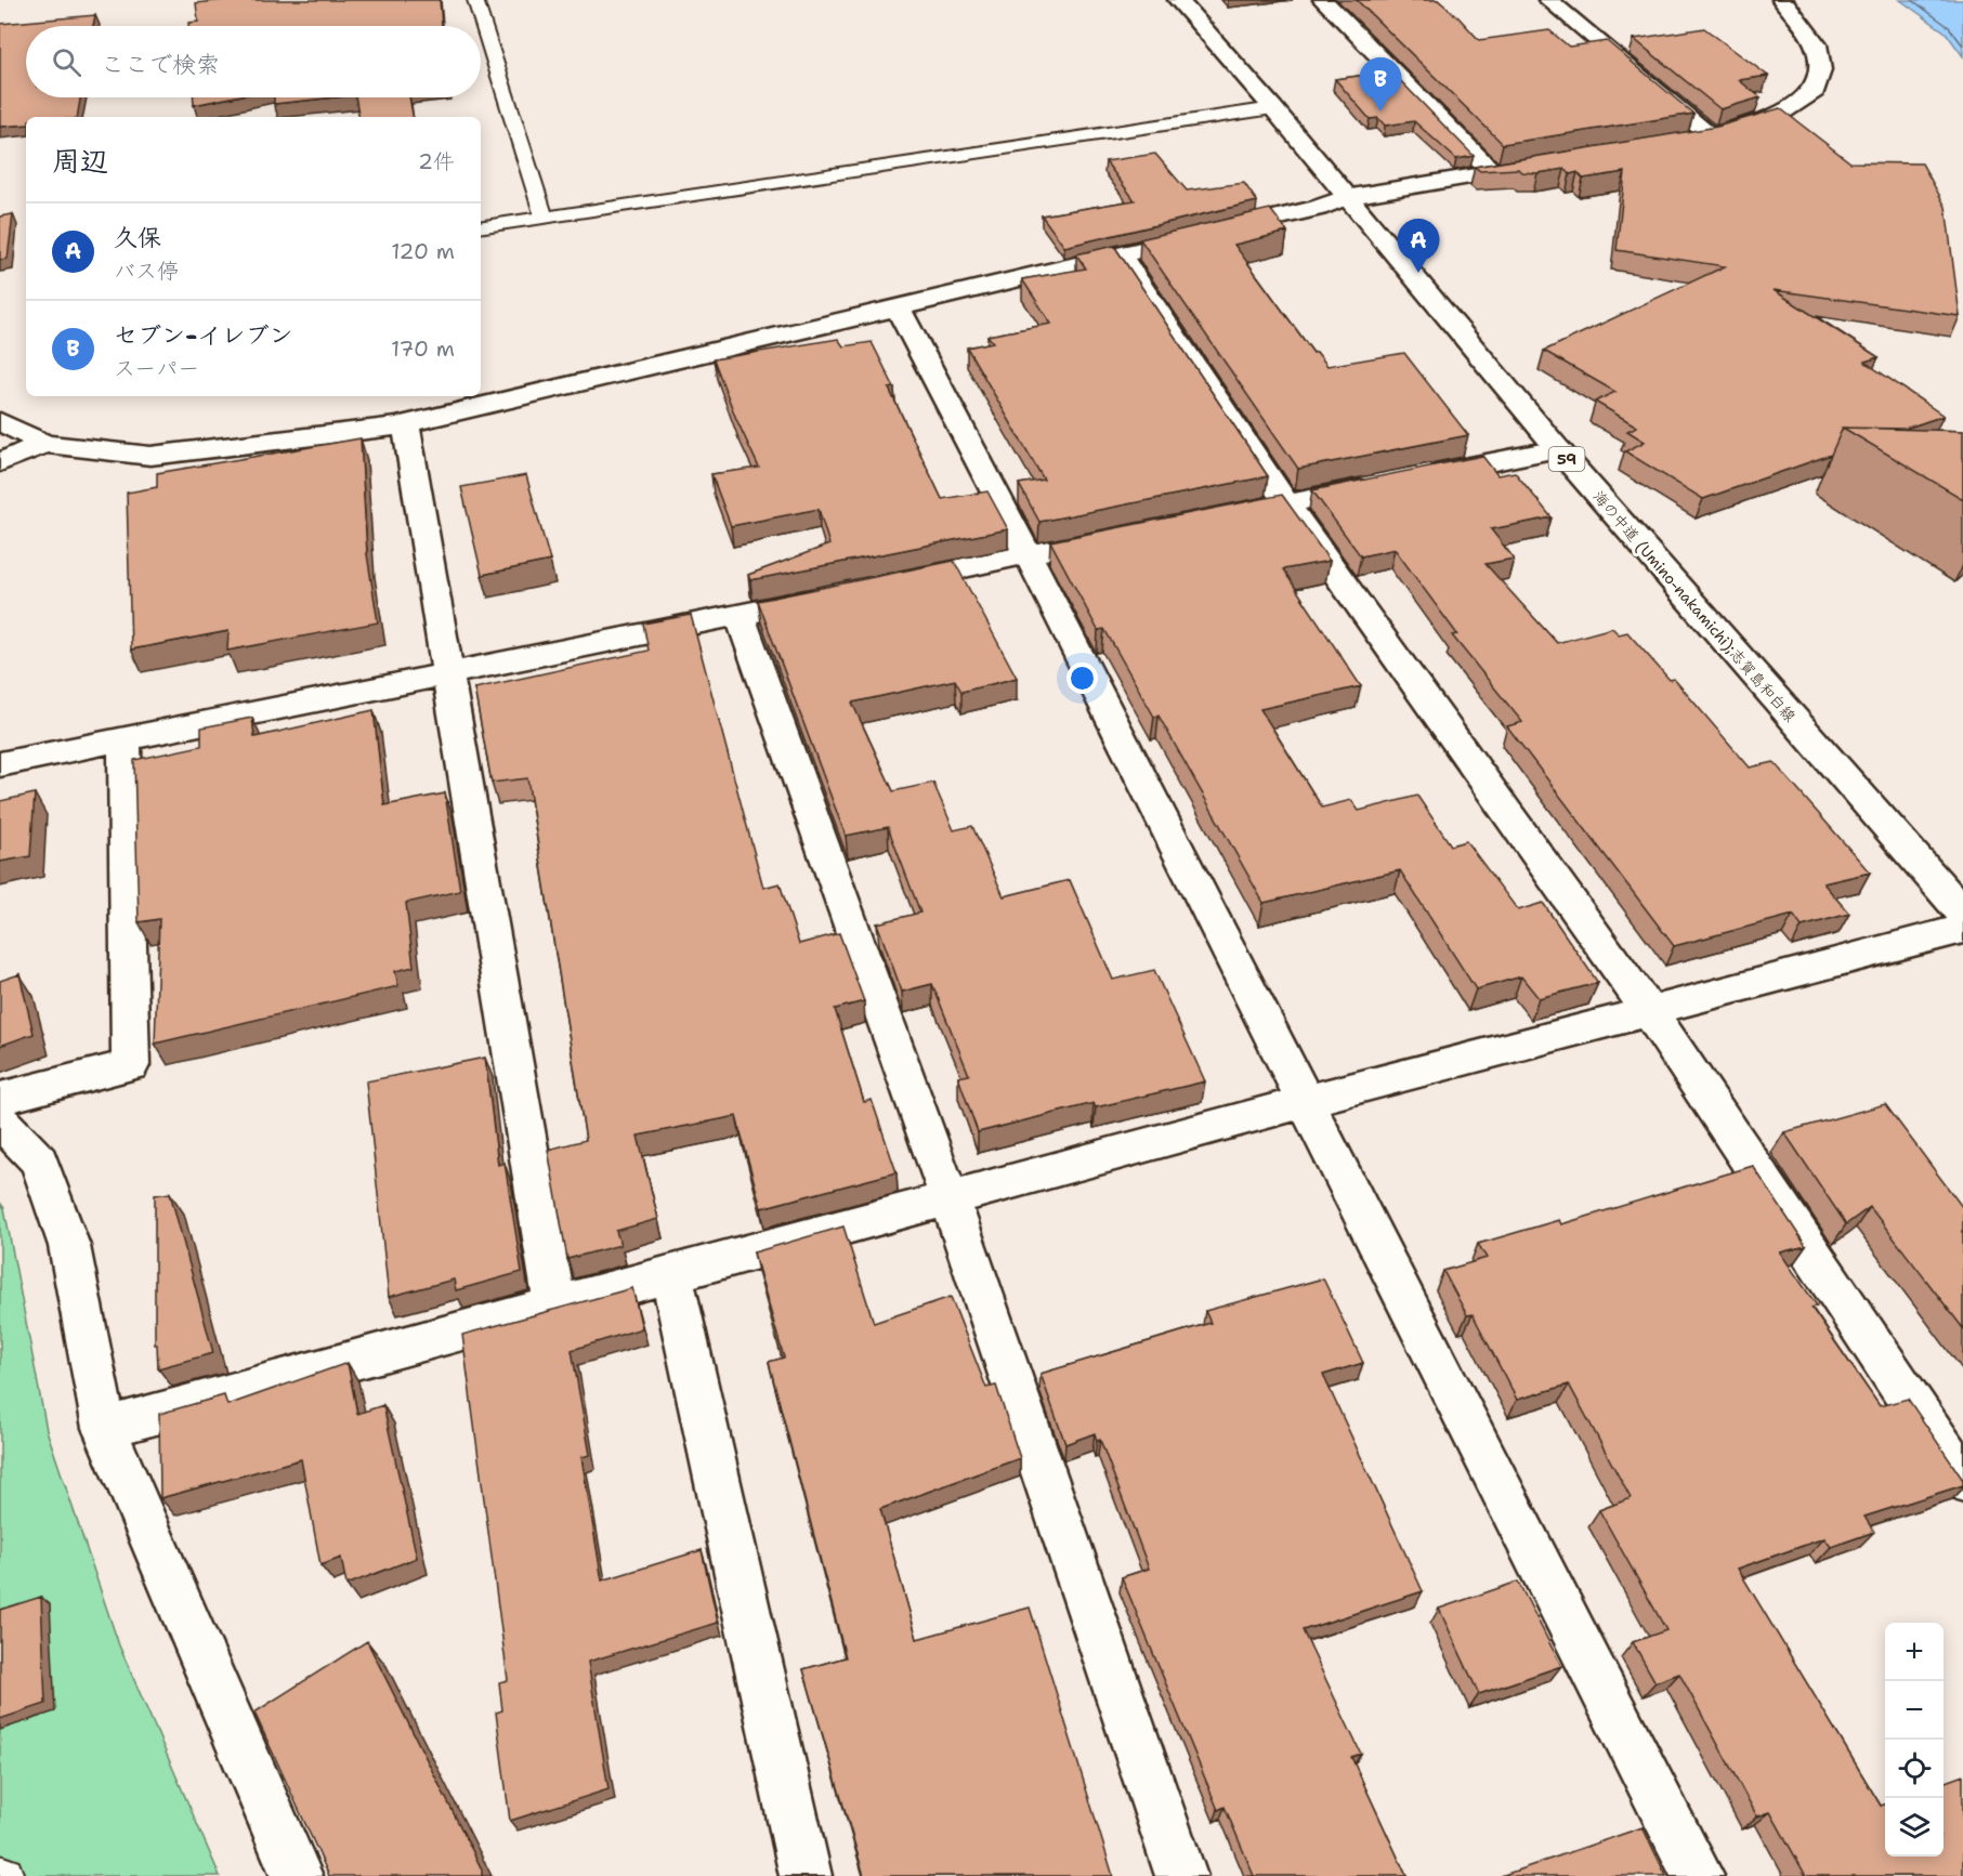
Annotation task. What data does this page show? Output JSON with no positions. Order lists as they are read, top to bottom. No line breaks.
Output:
{"streets":{"street":["59","海の中道 (Umino-nakamichi);志賀島和白線"]},"page":{"search":"ここで検索","pins":["B","A"],"heading":["周辺","2件"],"list":[{"mark":"A","name":"久保","note":"バス停","value":"120 m"},{"mark":"B","name":"セブン-イレブン","note":"スーパー","value":"170 m"}],"map_buttons":["+","−"]}}
